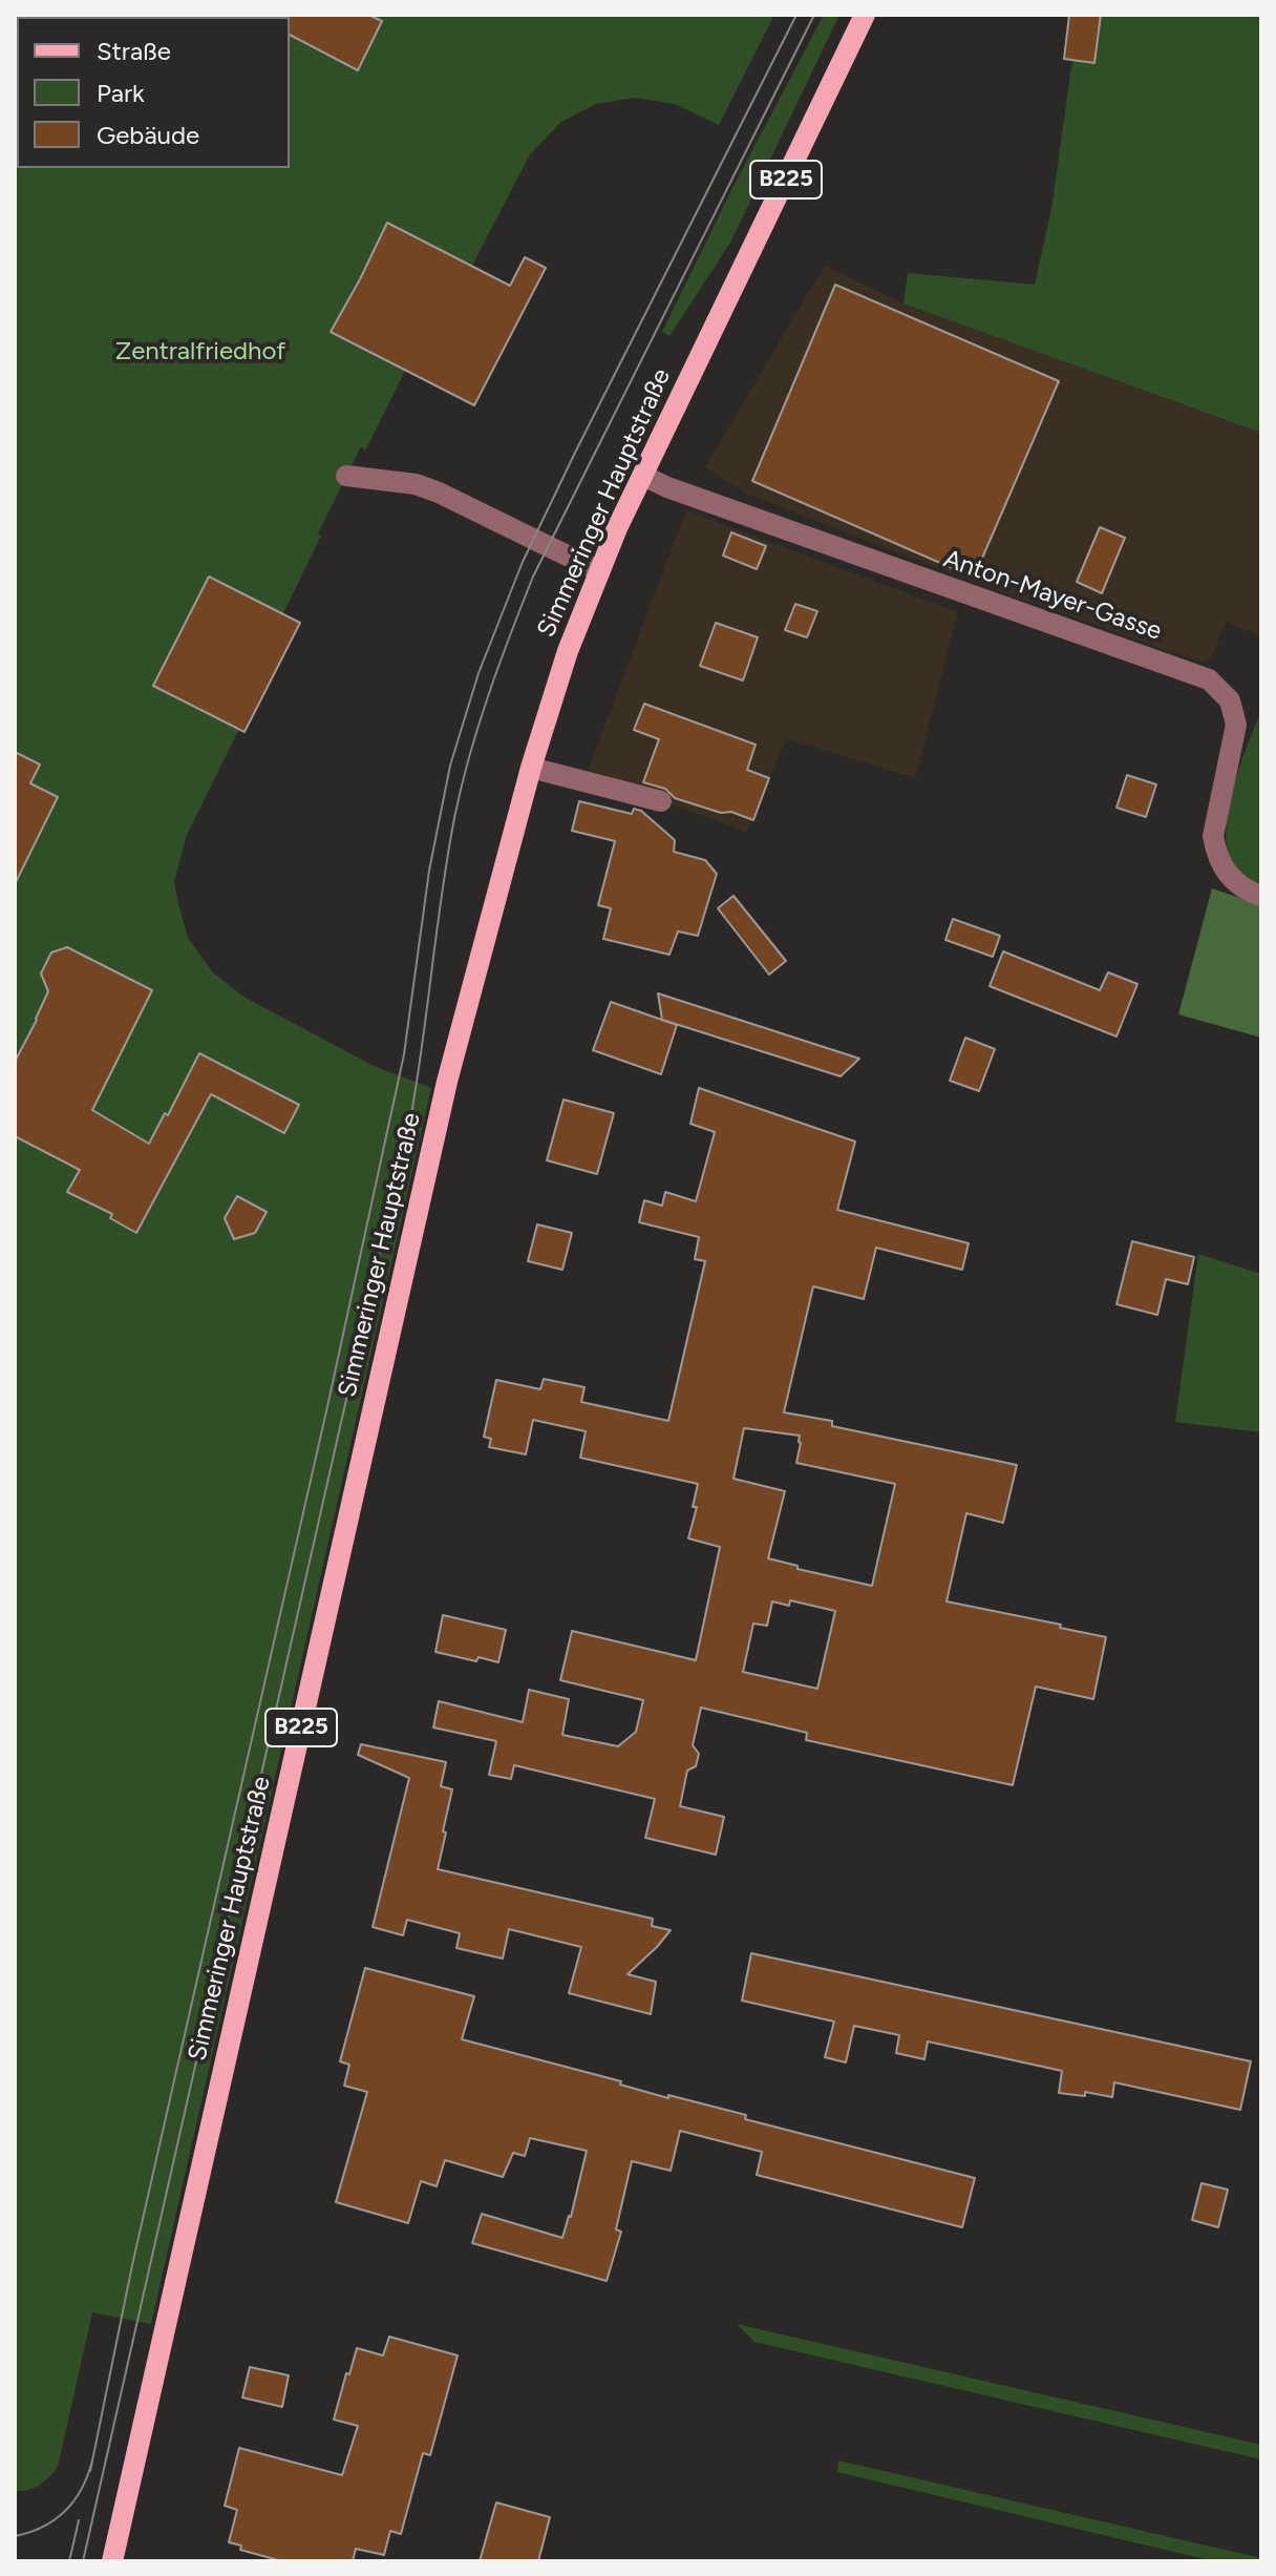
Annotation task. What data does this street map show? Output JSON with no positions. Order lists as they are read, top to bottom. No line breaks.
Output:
{"streets":{"main road":["B225","Simmeringer Hauptstraße"],"street":["Anton-Mayer-Gasse"]},"crossings":[["Simmeringer Hauptstraße","Anton-Mayer-Gasse"]],"parks":["Zentralfriedhof"],"legend":["Straße","Park","Gebäude"]}
